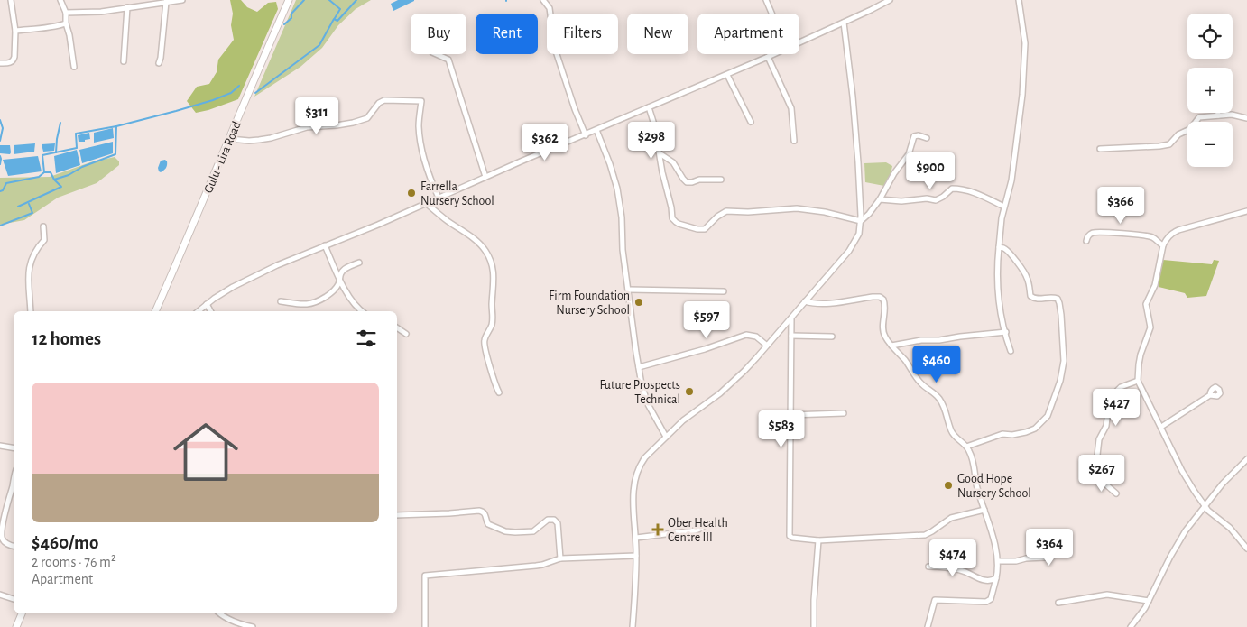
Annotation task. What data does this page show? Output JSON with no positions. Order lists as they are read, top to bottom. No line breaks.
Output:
{"streets":{"main road":["Gulu - Lira Road"]},"places":{"other":["Farrella Nursery School","Firm Foundation Nursery School","Future Prospects Technical","Good Hope Nursery School"],"health":["Ober Health Centre III"]},"page":{"map_buttons":["+","−"],"chip":["Buy","Rent","Filters","New","Apartment"],"price":["$311","$298","$362","$900","$366","$597","$460","$427","$583","$267","$364","$474"],"heading":"12 homes","list":[{"name":"$460/mo","note":"2 rooms · 76 m² · Apartment"}]}}
